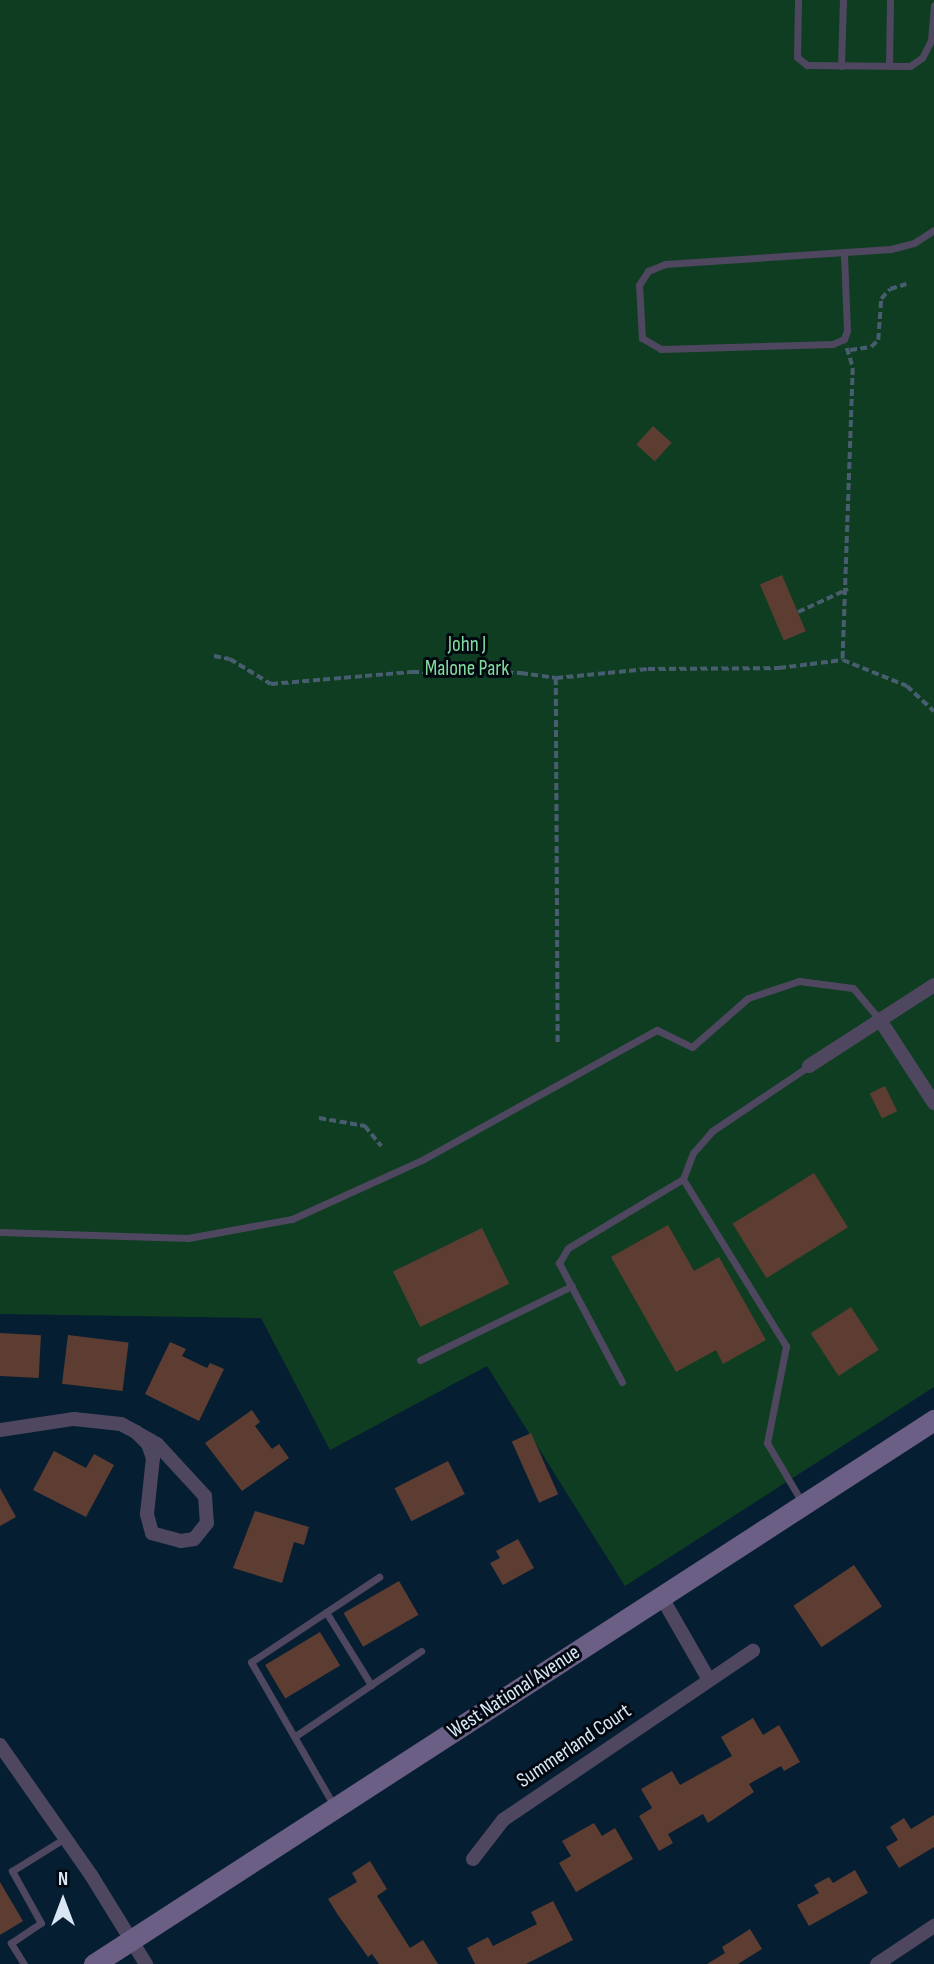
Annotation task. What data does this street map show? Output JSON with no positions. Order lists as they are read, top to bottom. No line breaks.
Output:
{"streets":{"main road":["West National Avenue"],"street":["Summerland Court"]},"parks":["John J Malone Park"],"north":"top"}
